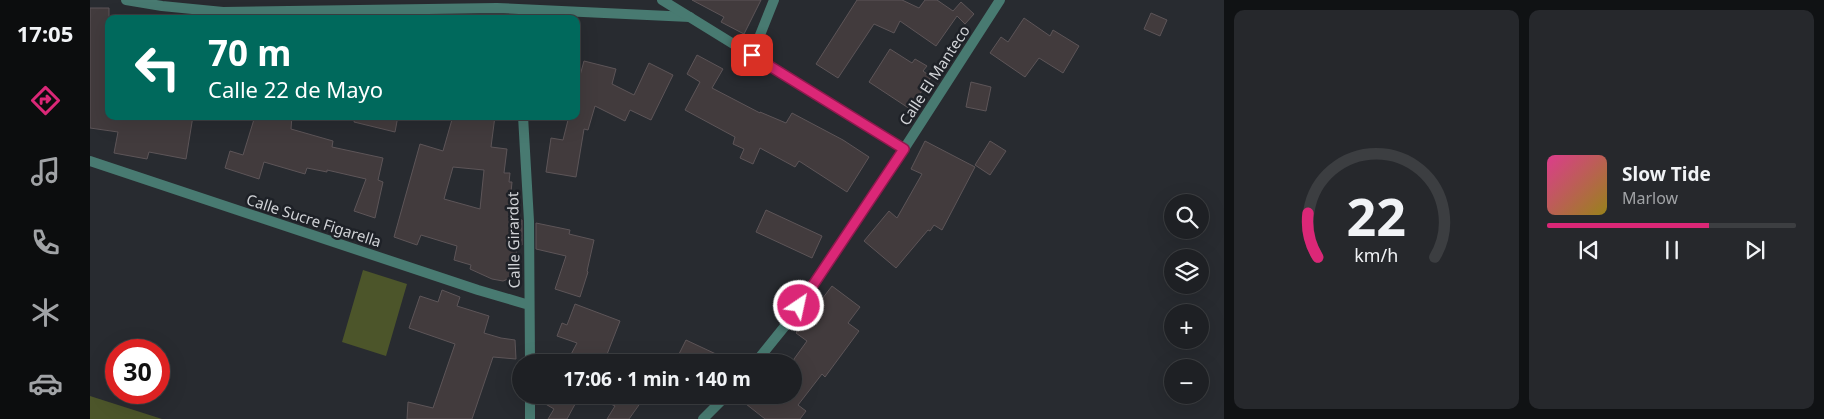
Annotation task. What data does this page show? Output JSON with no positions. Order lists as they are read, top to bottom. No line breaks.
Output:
{"streets":{"street":["Calle El Manteco","Calle Sucre Figarella","Calle Girardot"]},"crossings":[["Calle Sucre Figarella","Calle Girardot"]],"page":{"tabs":"17:05","turn":["70 m","Calle 22 de Mayo"],"song":["Slow Tide","Marlow"],"map_buttons":["+","−"],"limit":"30","trip":"17:06 · 1 min · 140 m","gauge":["22","km/h"]}}
